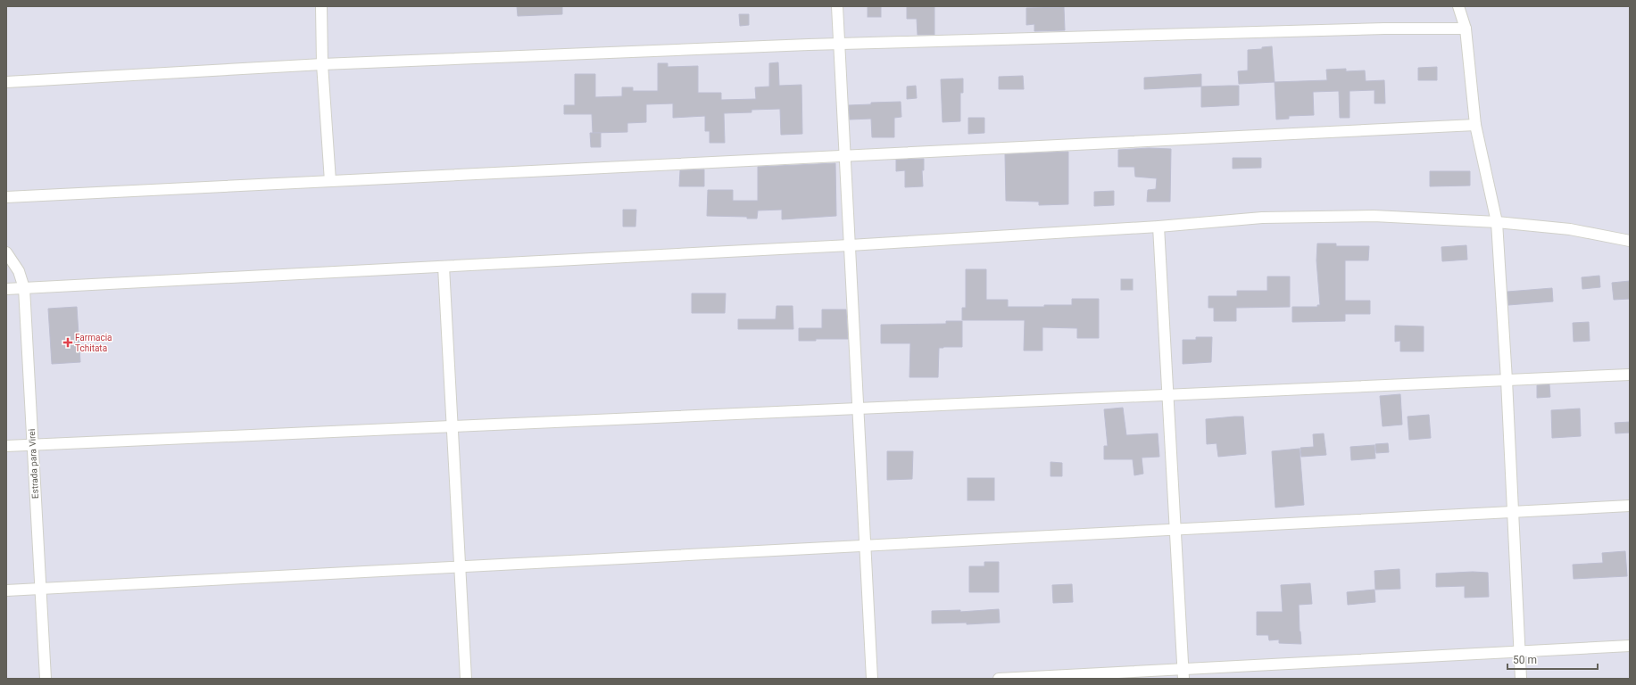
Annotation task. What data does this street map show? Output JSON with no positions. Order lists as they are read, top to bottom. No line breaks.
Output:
{"streets":{"street":["Estrada para Virei"]},"places":{"health":["Farmacia Tchitata"]},"scale_bar":"50 m"}
